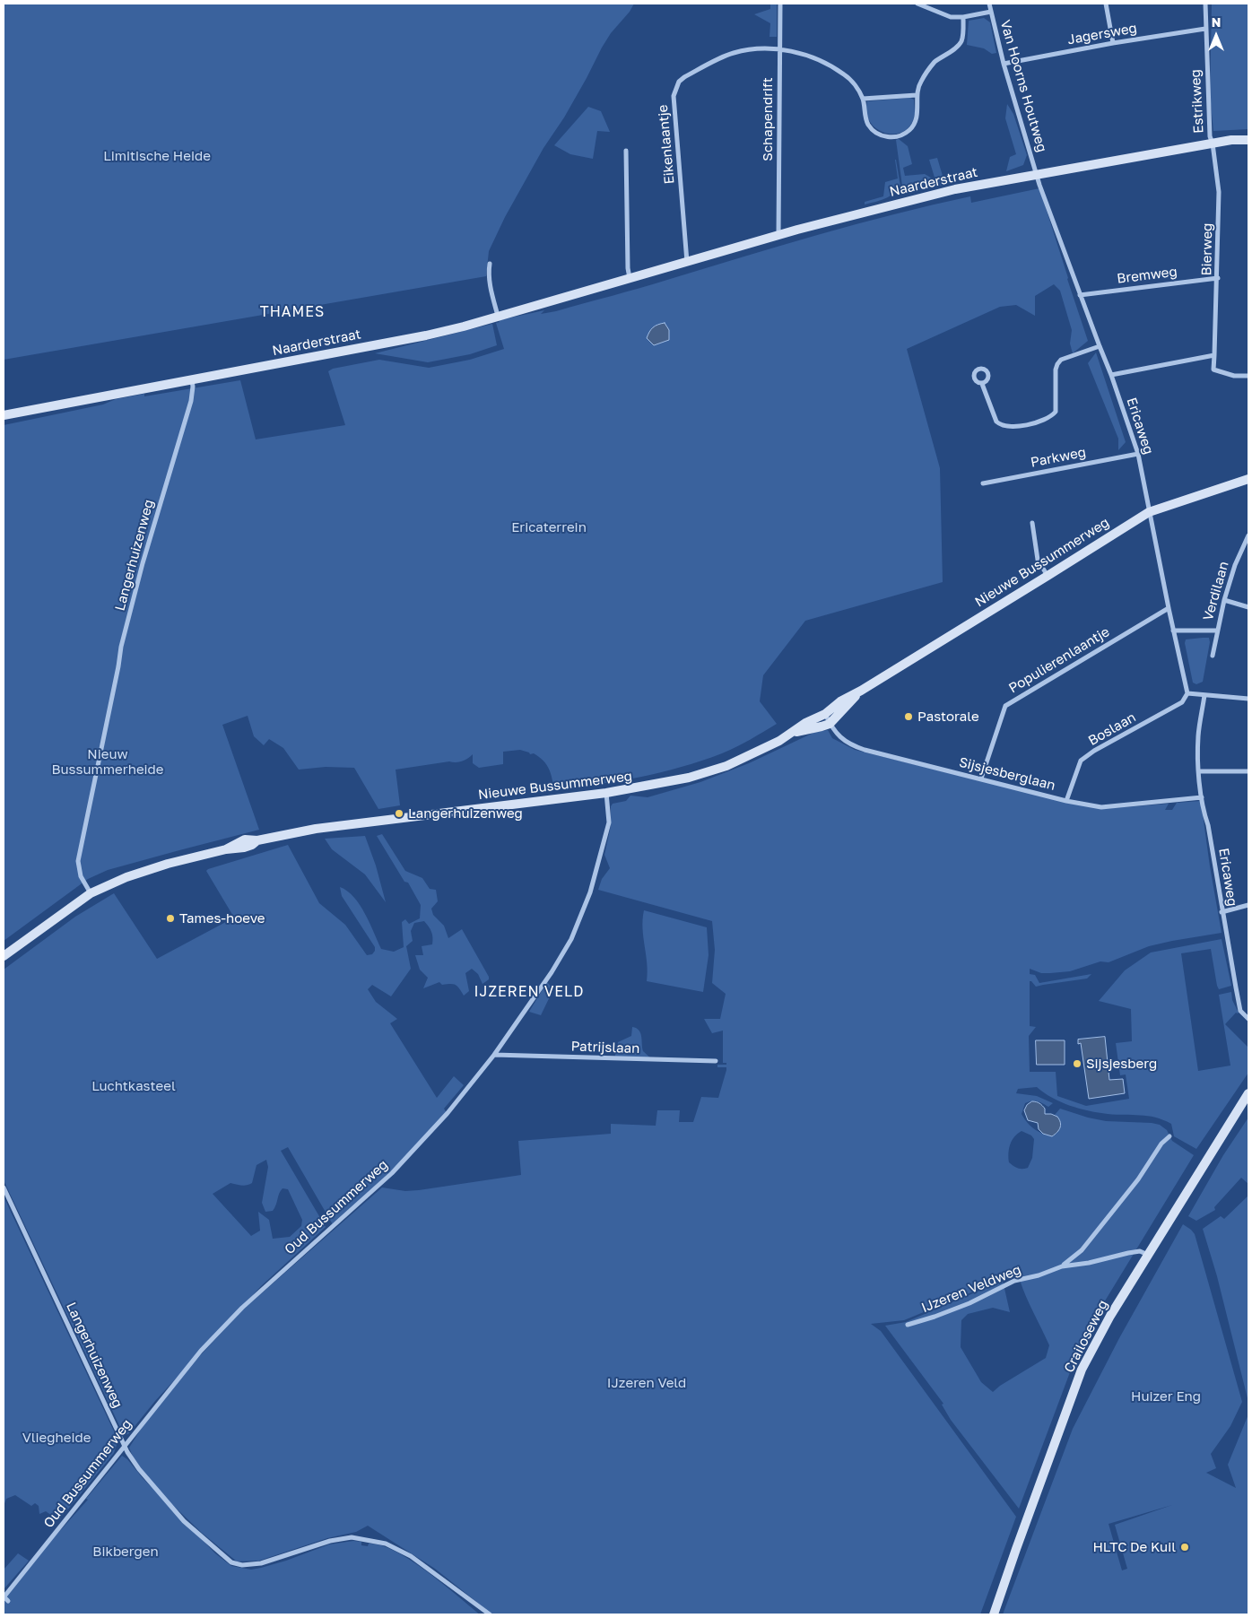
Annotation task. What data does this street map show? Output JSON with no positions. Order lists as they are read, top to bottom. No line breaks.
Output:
{"streets":{"main road":["Naarderstraat","Nieuwe Bussummerweg","Crailoseweg"],"street":["Jagersweg","Van Hoorns Houtweg","Estrikweg","Schapendrift","Eikenlaantje","Bierweg","Bremweg","Ericaweg","Parkweg","Langerhuizenweg","Verdilaan","Populierenlaantje","Boslaan","Sijsjesberglaan","Patrijslaan","Oud Bussummerweg","IJzeren Veldweg"]},"crossings":[["Jagersweg","Van Hoorns Houtweg"],["Jagersweg","Estrikweg"],["Van Hoorns Houtweg","Naarderstraat"],["Van Hoorns Houtweg","Ericaweg"],["Estrikweg","Naarderstraat"],["Estrikweg","Bierweg"],["Schapendrift","Eikenlaantje"],["Schapendrift","Naarderstraat"],["Eikenlaantje","Naarderstraat"],["Naarderstraat","Bierweg"],["Naarderstraat","Ericaweg"],["Naarderstraat","Langerhuizenweg"],["Bierweg","Bremweg"],["Bremweg","Ericaweg"],["Ericaweg","Parkweg"],["Ericaweg","Nieuwe Bussummerweg"],["Ericaweg","Populierenlaantje"],["Ericaweg","Boslaan"],["Ericaweg","Sijsjesberglaan"],["Langerhuizenweg","Nieuwe Bussummerweg"],["Langerhuizenweg","Oud Bussummerweg"],["Nieuwe Bussummerweg","Sijsjesberglaan"],["Nieuwe Bussummerweg","Oud Bussummerweg"],["Populierenlaantje","Sijsjesberglaan"],["Boslaan","Sijsjesberglaan"],["Patrijslaan","Oud Bussummerweg"],["IJzeren Veldweg","Crailoseweg"]],"districts":["THAMES","IJZEREN VELD"],"parks":["Limitische Heide","Ericaterrein","Nieuw Bussummerheide","Luchtkasteel","IJzeren Veld","Huizer Eng","Vliegheide","Bikbergen"],"places":["Pastorale","Langerhuizenweg","Tames-hoeve","Sijsjesberg","HLTC De Kuil"],"north":"top"}
